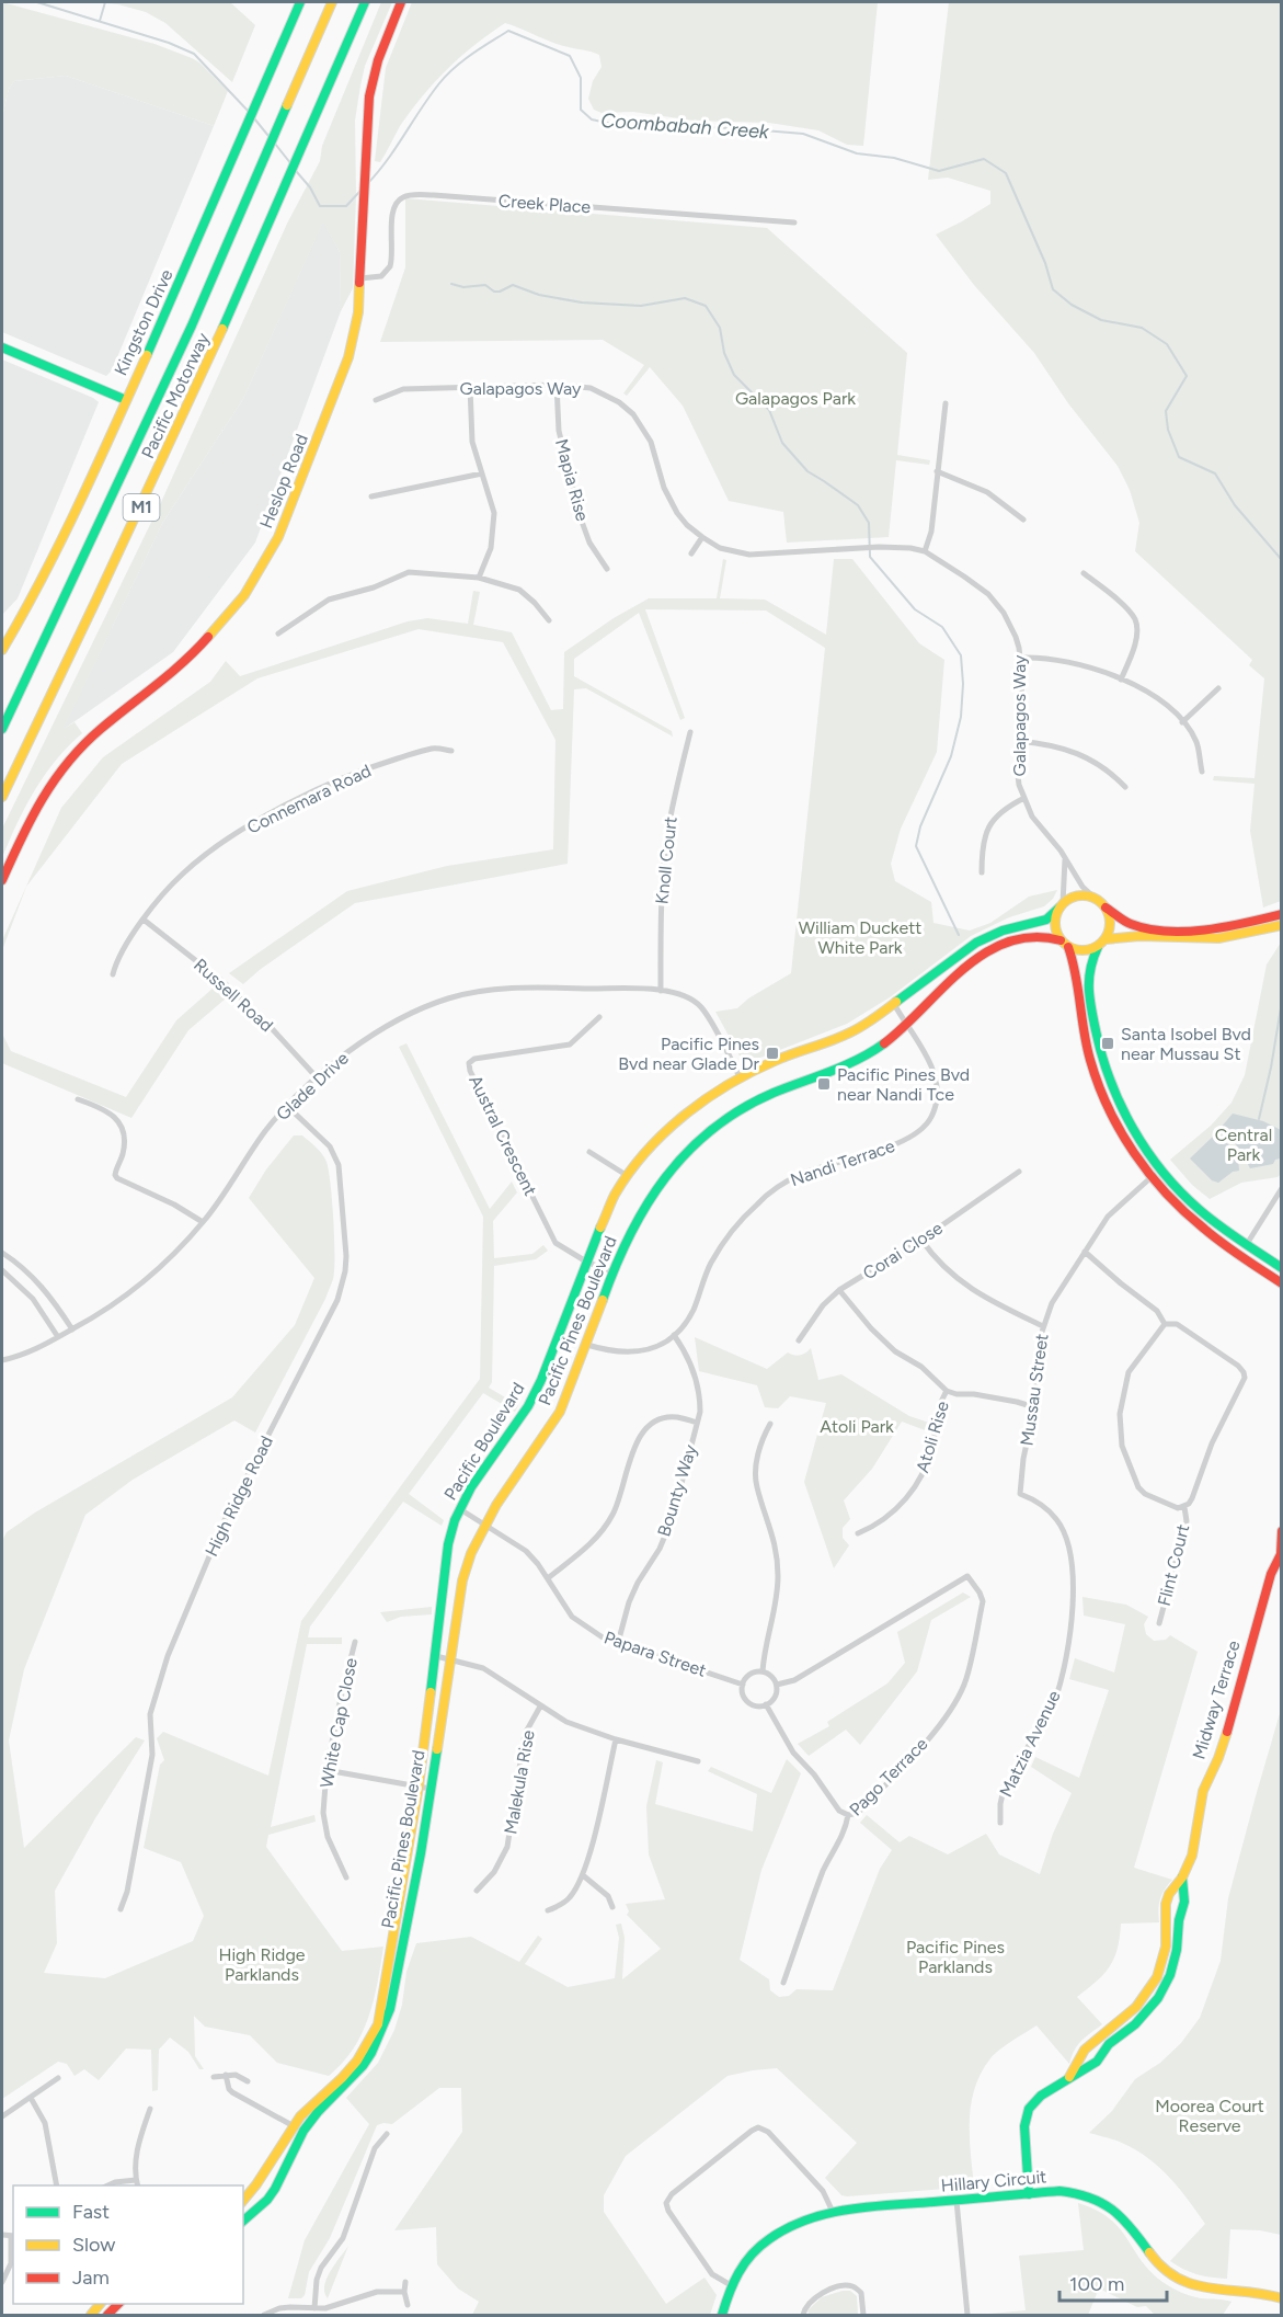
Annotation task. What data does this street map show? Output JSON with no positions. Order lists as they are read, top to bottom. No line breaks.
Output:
{"streets":{"main road":["Kingston Drive","Pacific Motorway","Heslop Road","M1","Pacific Pines Boulevard","Pacific Boulevard","Midway Terrace","Hillary Circuit"],"street":["Creek Place","Galapagos Way","Mapia Rise","Connemara Road","Knoll Court","Russell Road","Glade Drive","Austral Crescent","Nandi Terrace","Corai Close","Mussau Street","Atoli Rise","Bounty Way","High Ridge Road","Flint Court","Papara Street","White Cap Close","Matzia Avenue","Pago Terrace","Malekula Rise"]},"crossings":[["Creek Place","Heslop Road"],["Galapagos Way","Mapia Rise"],["Galapagos Way","Pacific Pines Boulevard"],["Galapagos Way","Pacific Boulevard"],["Connemara Road","Russell Road"],["Knoll Court","Glade Drive"],["Russell Road","Glade Drive"],["Glade Drive","Pacific Boulevard"],["Glade Drive","High Ridge Road"],["Austral Crescent","Pacific Pines Boulevard"],["Austral Crescent","Pacific Boulevard"],["Nandi Terrace","Pacific Pines Boulevard"],["Nandi Terrace","Pacific Boulevard"],["Nandi Terrace","Bounty Way"],["Pacific Pines Boulevard","Pacific Boulevard"],["Pacific Pines Boulevard","Papara Street"],["Mussau Street","Matzia Avenue"],["Pacific Boulevard","Papara Street"],["Bounty Way","Papara Street"],["Papara Street","Pago Terrace"],["Midway Terrace","Hillary Circuit"]],"water":["Coombabah Creek"],"parks":["Galapagos Park","William Duckett White Park","Central Park","Atoli Park","Pacific Pines Parklands","High Ridge Parklands","Moorea Court Reserve"],"places":{"transit":["Santa Isobel Bvd near Mussau St","Pacific Pines Bvd near Glade Dr","Pacific Pines Bvd near Nandi Tce"]},"legend":["Fast","Slow","Jam"],"scale_bar":"100 m"}
